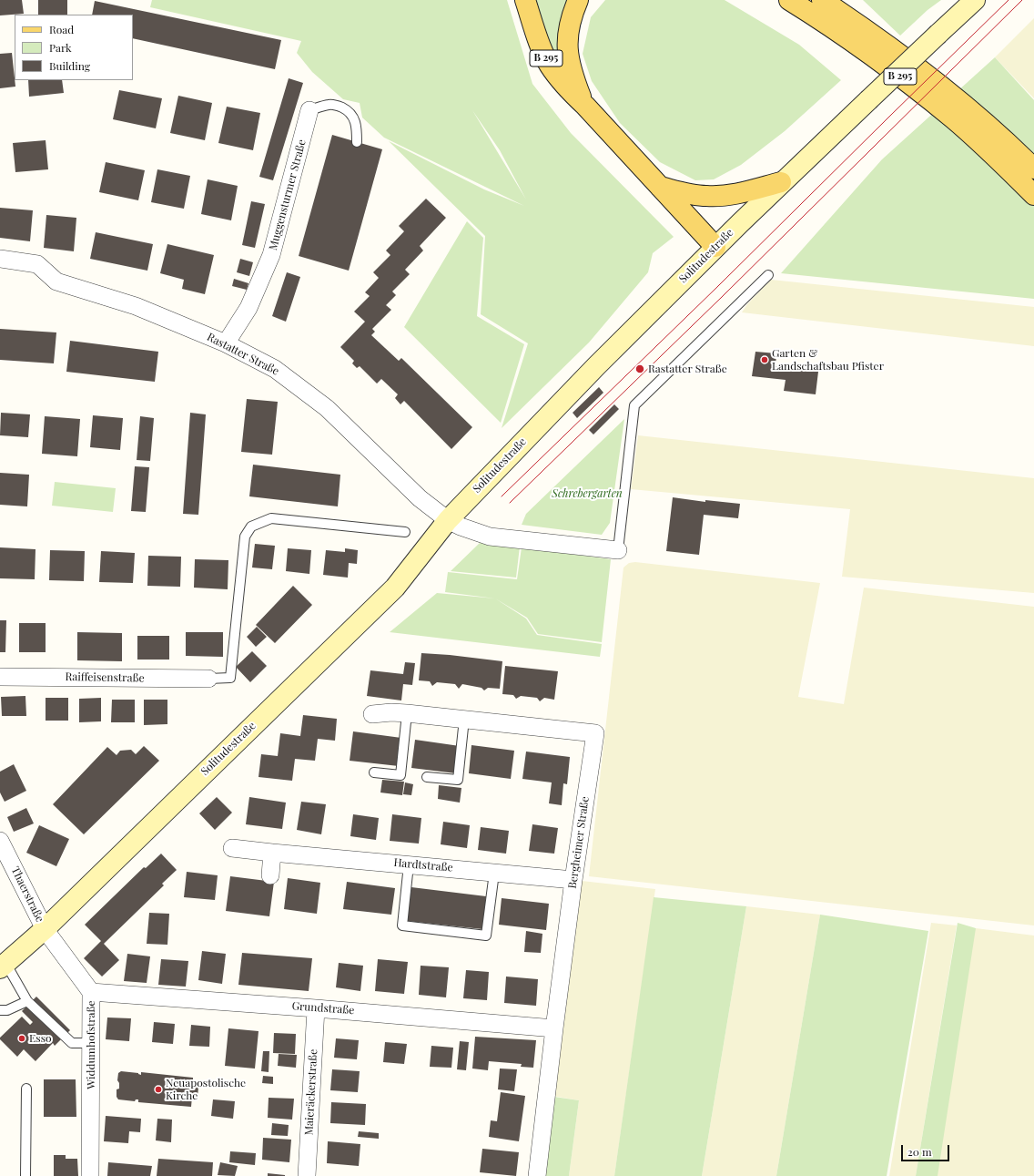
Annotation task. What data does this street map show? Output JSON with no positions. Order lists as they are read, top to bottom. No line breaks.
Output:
{"streets":{"main road":["B 295","Solitudestraße"],"street":["Muggensturmer Straße","Rastatter Straße","Raiffeisenstraße","Bergheimer Straße","Hardtstraße","Thaerstraße","Grundstraße","Widdumhofstraße","Maieräckerstraße"]},"crossings":[["B 295","Solitudestraße"],["Muggensturmer Straße","Rastatter Straße"],["Solitudestraße","Rastatter Straße"],["Solitudestraße","Thaerstraße"],["Solitudestraße","Widdumhofstraße"],["Bergheimer Straße","Hardtstraße"],["Bergheimer Straße","Grundstraße"],["Thaerstraße","Widdumhofstraße"],["Grundstraße","Widdumhofstraße"],["Grundstraße","Maieräckerstraße"]],"parks":["Schrebergarten"],"places":["Garten & Landschaftsbau Pfister","Rastatter Straße","Esso","Neuapostolische Kirche"],"legend":["Road","Park","Building"],"scale_bar":"20 m"}
